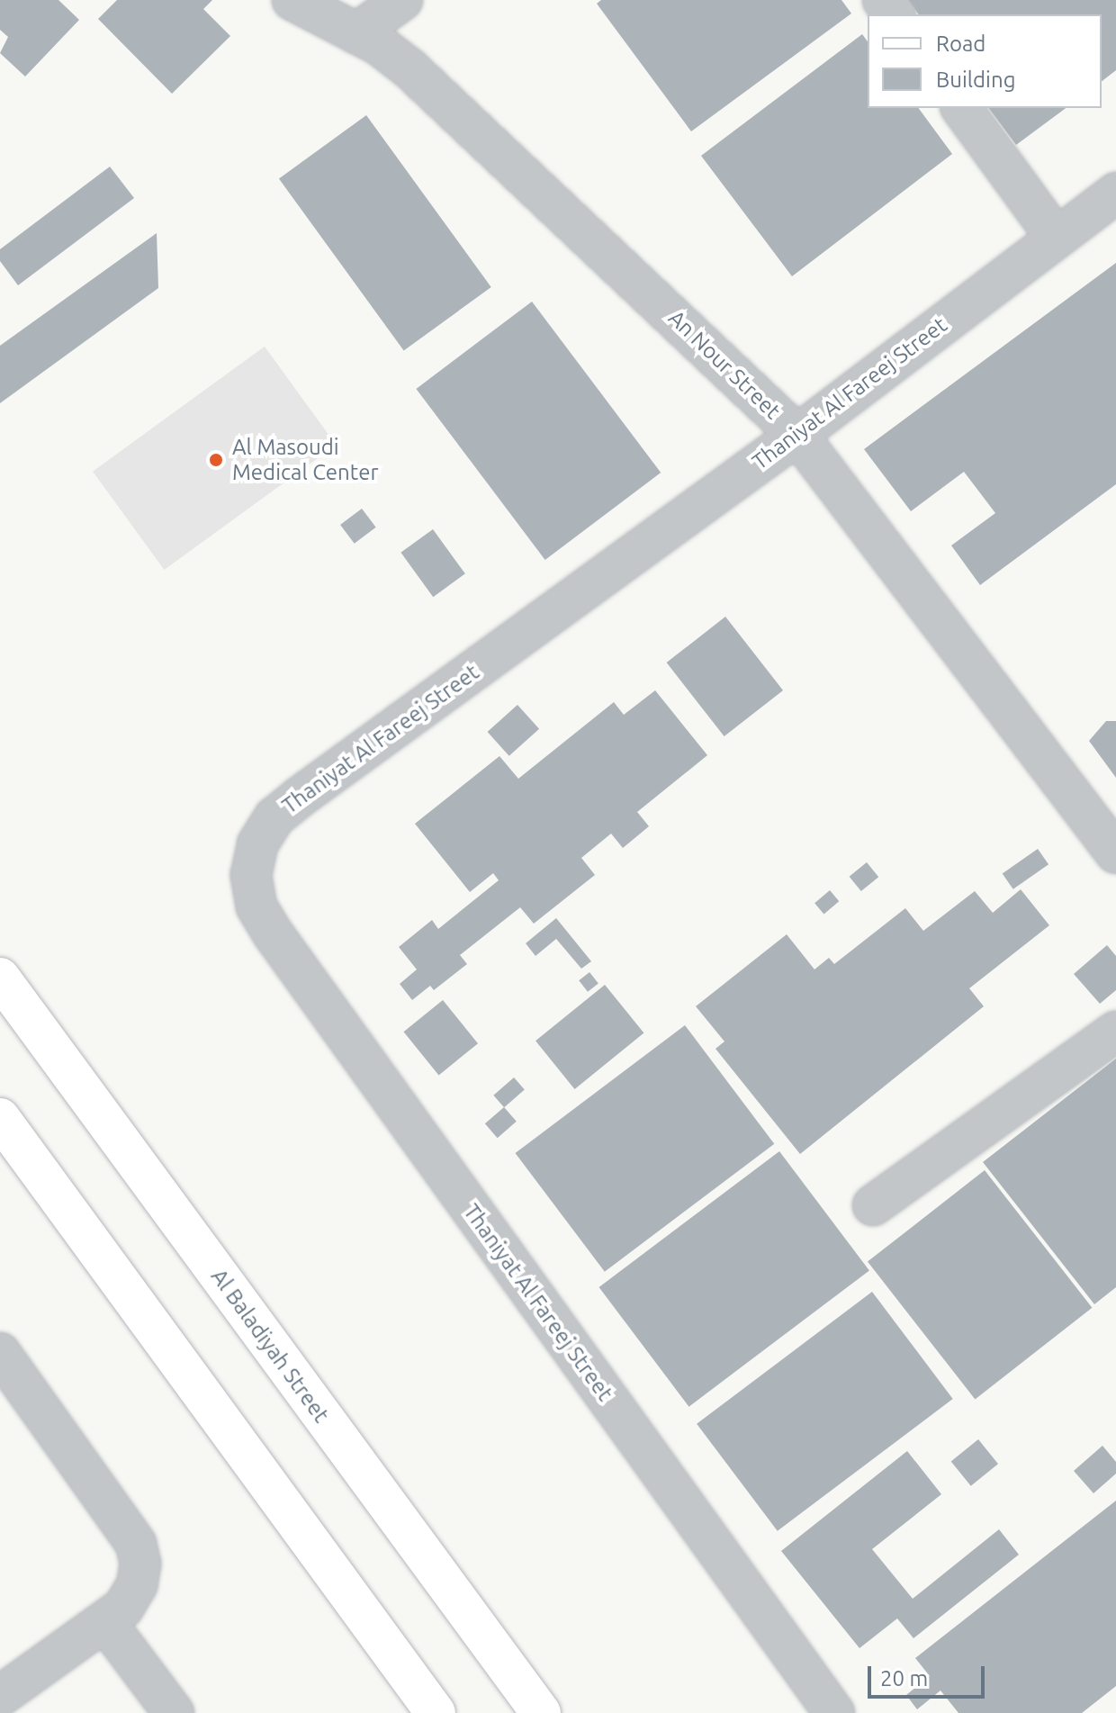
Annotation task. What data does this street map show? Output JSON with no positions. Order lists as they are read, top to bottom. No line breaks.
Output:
{"streets":{"main road":["Al Baladiyah Street"],"street":["An Nour Street","Thaniyat Al Fareej Street"]},"crossings":[["An Nour Street","Thaniyat Al Fareej Street"]],"places":["Al Masoudi Medical Center"],"legend":["Road","Building"],"scale_bar":"20 m"}
